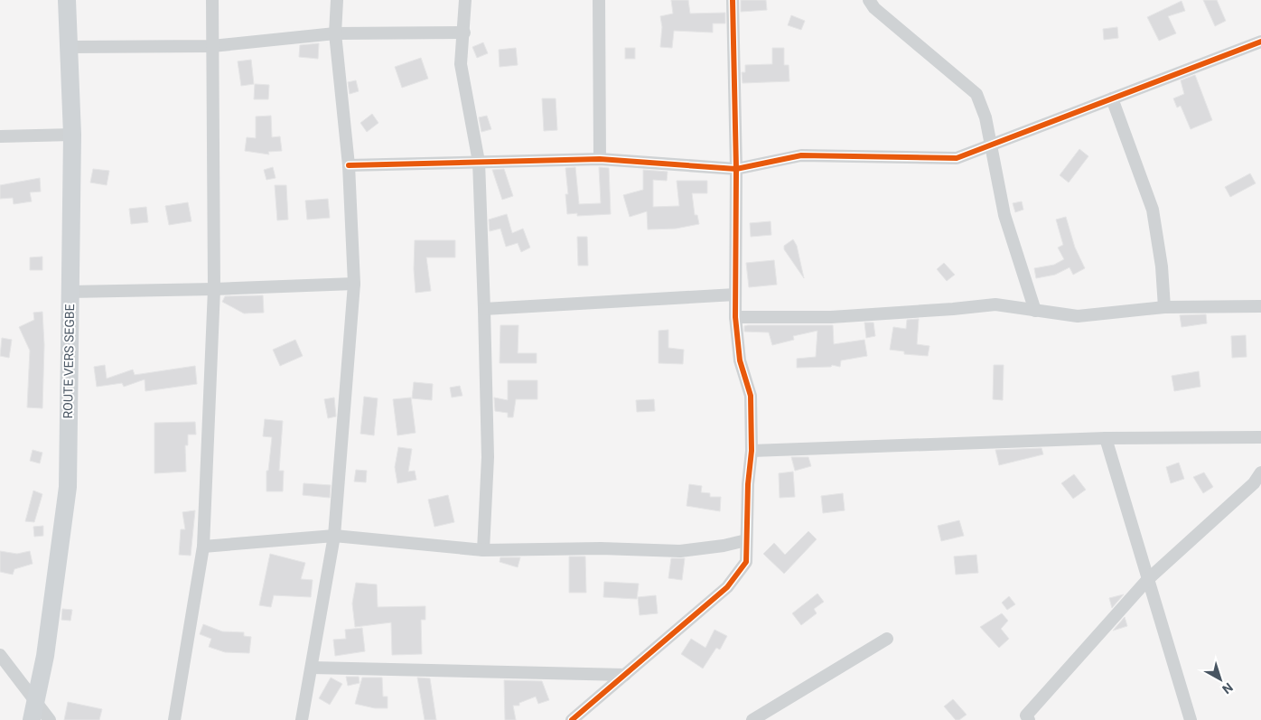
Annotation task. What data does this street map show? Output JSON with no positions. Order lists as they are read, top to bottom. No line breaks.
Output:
{"streets":{"main road":["ROUTE VERS SEGBE"]},"north":"bottom right"}
